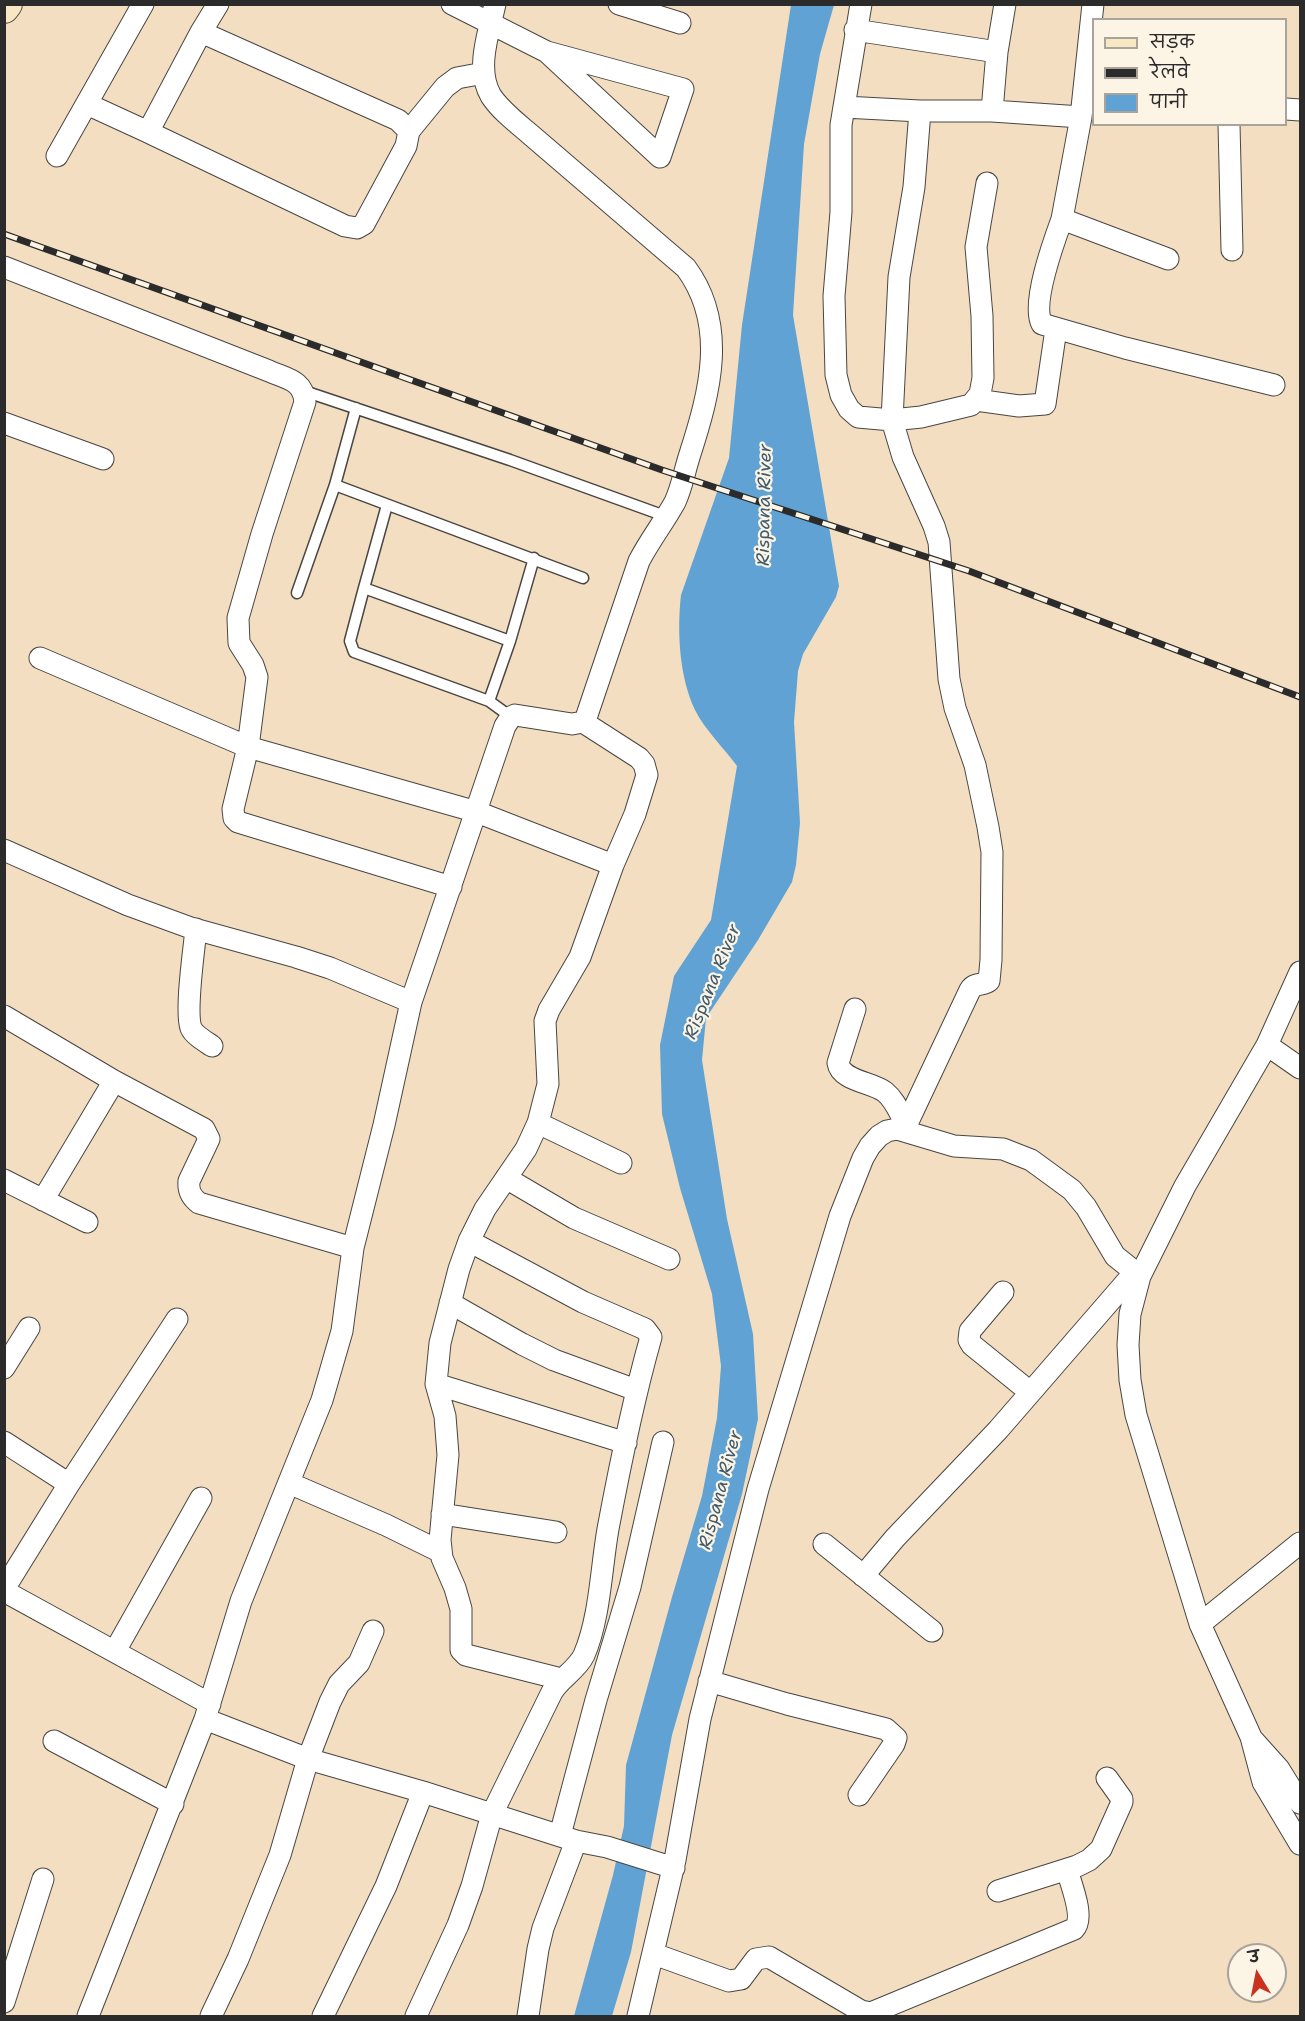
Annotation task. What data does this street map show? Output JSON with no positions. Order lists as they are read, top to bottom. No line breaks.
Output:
{"water":["Rispana River"],"legend":["सड़क","रेलवे","पानी"],"north":"top"}
